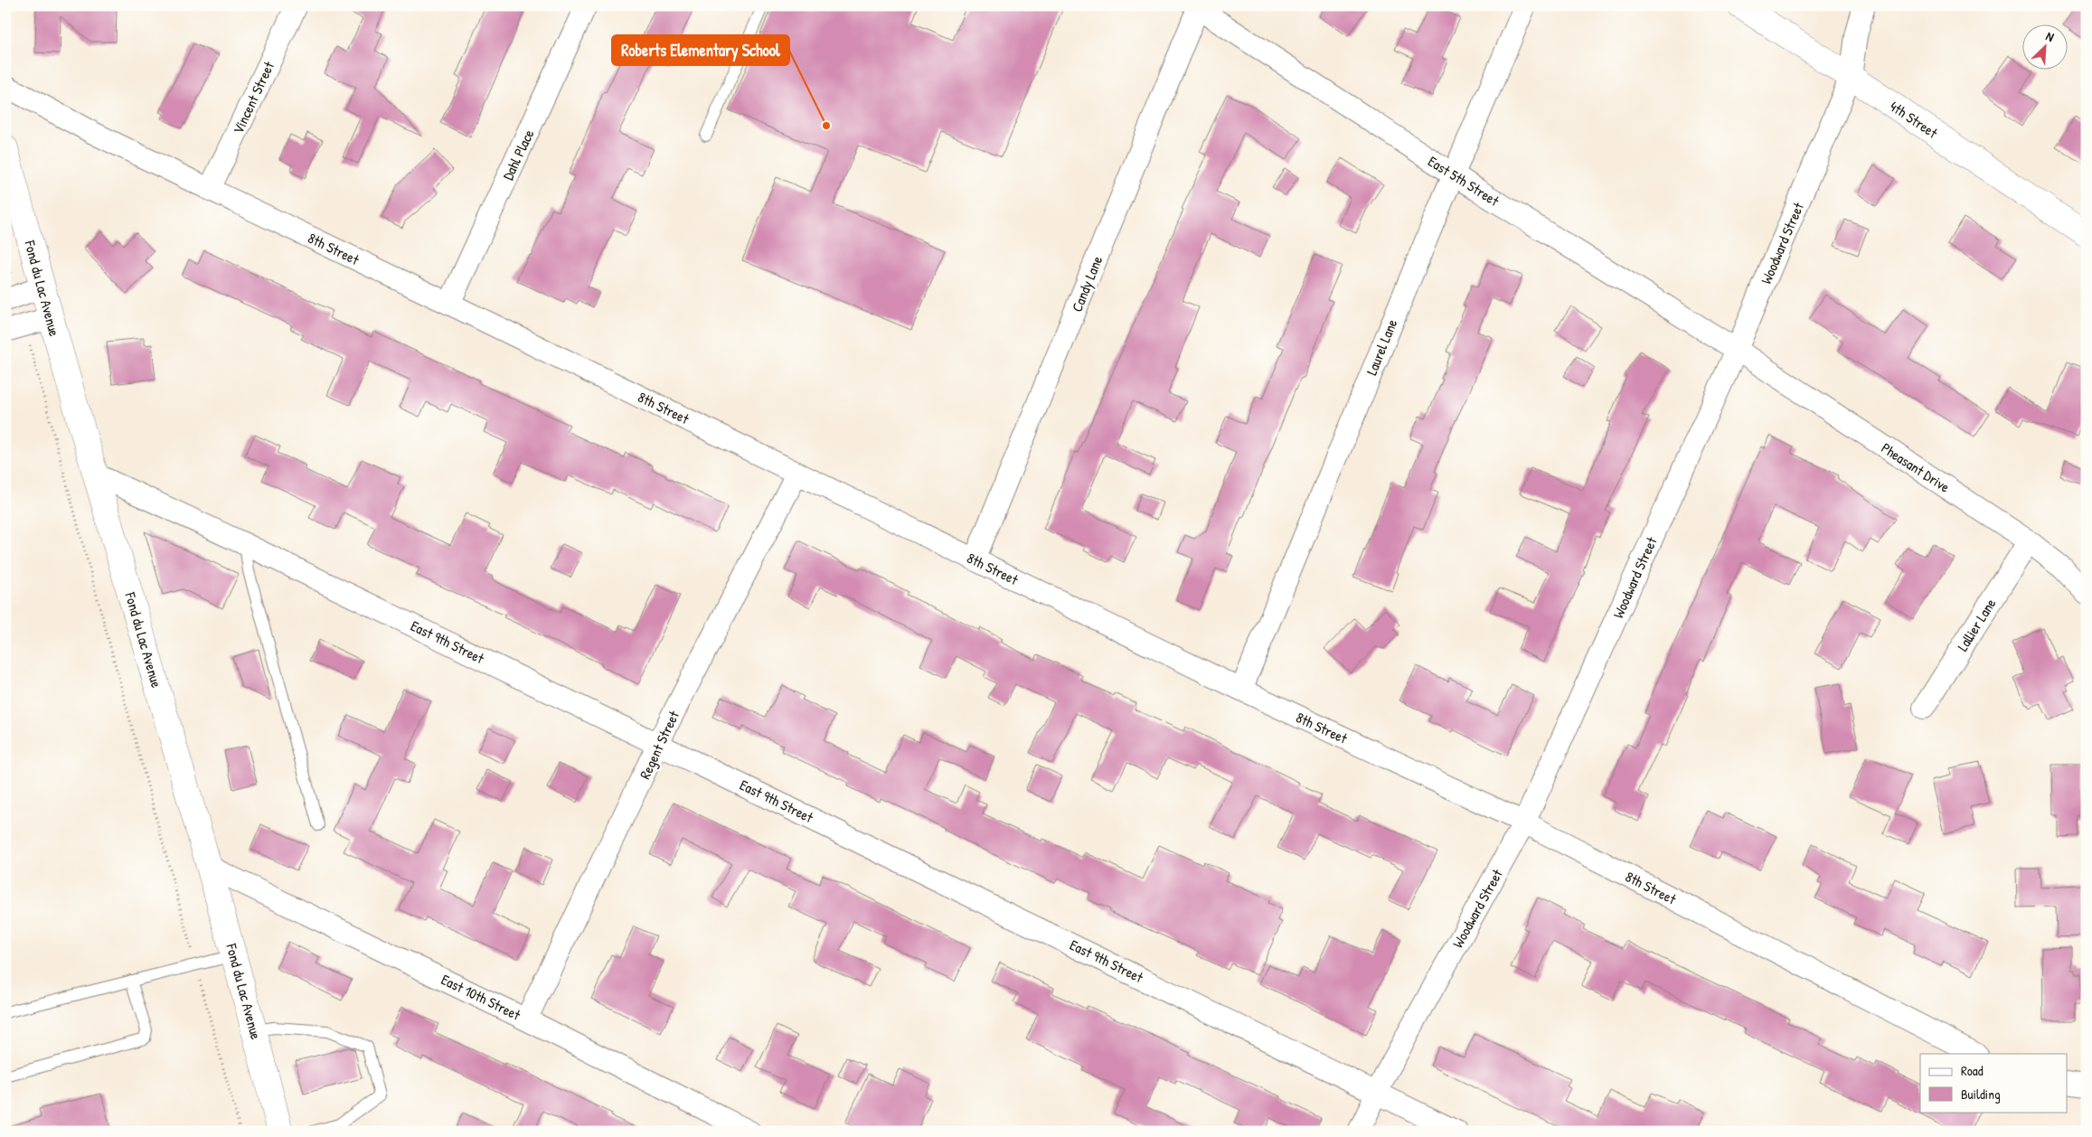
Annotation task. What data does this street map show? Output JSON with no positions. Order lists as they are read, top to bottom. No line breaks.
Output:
{"streets":{"main road":["4th Street","Fond du Lac Avenue"],"street":["Vincent Street","Dahl Place","East 5th Street","Woodward Street","8th Street","Candy Lane","Laurel Lane","Pheasant Drive","Lallier Lane","East 9th Street","Regent Street","East 10th Street"]},"crossings":[["Vincent Street","8th Street"],["4th Street","Woodward Street"],["Dahl Place","8th Street"],["East 5th Street","Woodward Street"],["East 5th Street","Candy Lane"],["East 5th Street","Laurel Lane"],["East 5th Street","Pheasant Drive"],["Woodward Street","8th Street"],["Woodward Street","Pheasant Drive"],["Woodward Street","East 9th Street"],["8th Street","Candy Lane"],["8th Street","Laurel Lane"],["8th Street","Regent Street"],["Fond du Lac Avenue","East 9th Street"],["Fond du Lac Avenue","East 10th Street"],["Pheasant Drive","Lallier Lane"],["East 9th Street","Regent Street"],["Regent Street","East 10th Street"]],"places":["Roberts Elementary School"],"legend":["Road","Building"],"north":"top right"}
